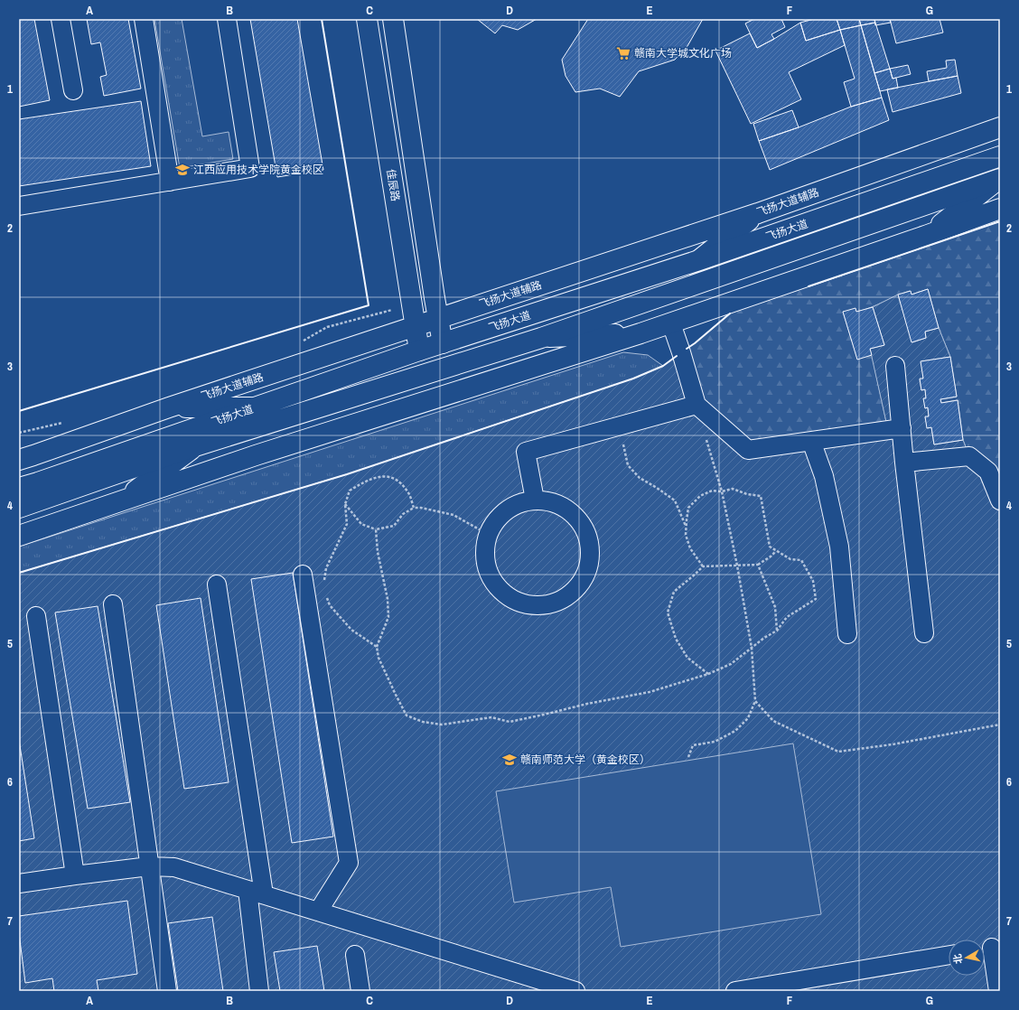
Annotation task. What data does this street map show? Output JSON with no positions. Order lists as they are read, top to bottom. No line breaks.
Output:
{"streets":{"main road":["佳辰路","飞扬大道辅路","飞扬大道"]},"crossings":[["佳辰路","飞扬大道辅路"],["佳辰路","飞扬大道"]],"places":{"supermarket":["赣南大学城文化广场"],"school or university":["江西应用技术学院黄金校区","赣南师范大学（黄金校区）"]},"north":"left","grid":{"columns":["A","B","C","D","E","F","G"],"rows":["1","2","3","4","5","6","7"]}}
